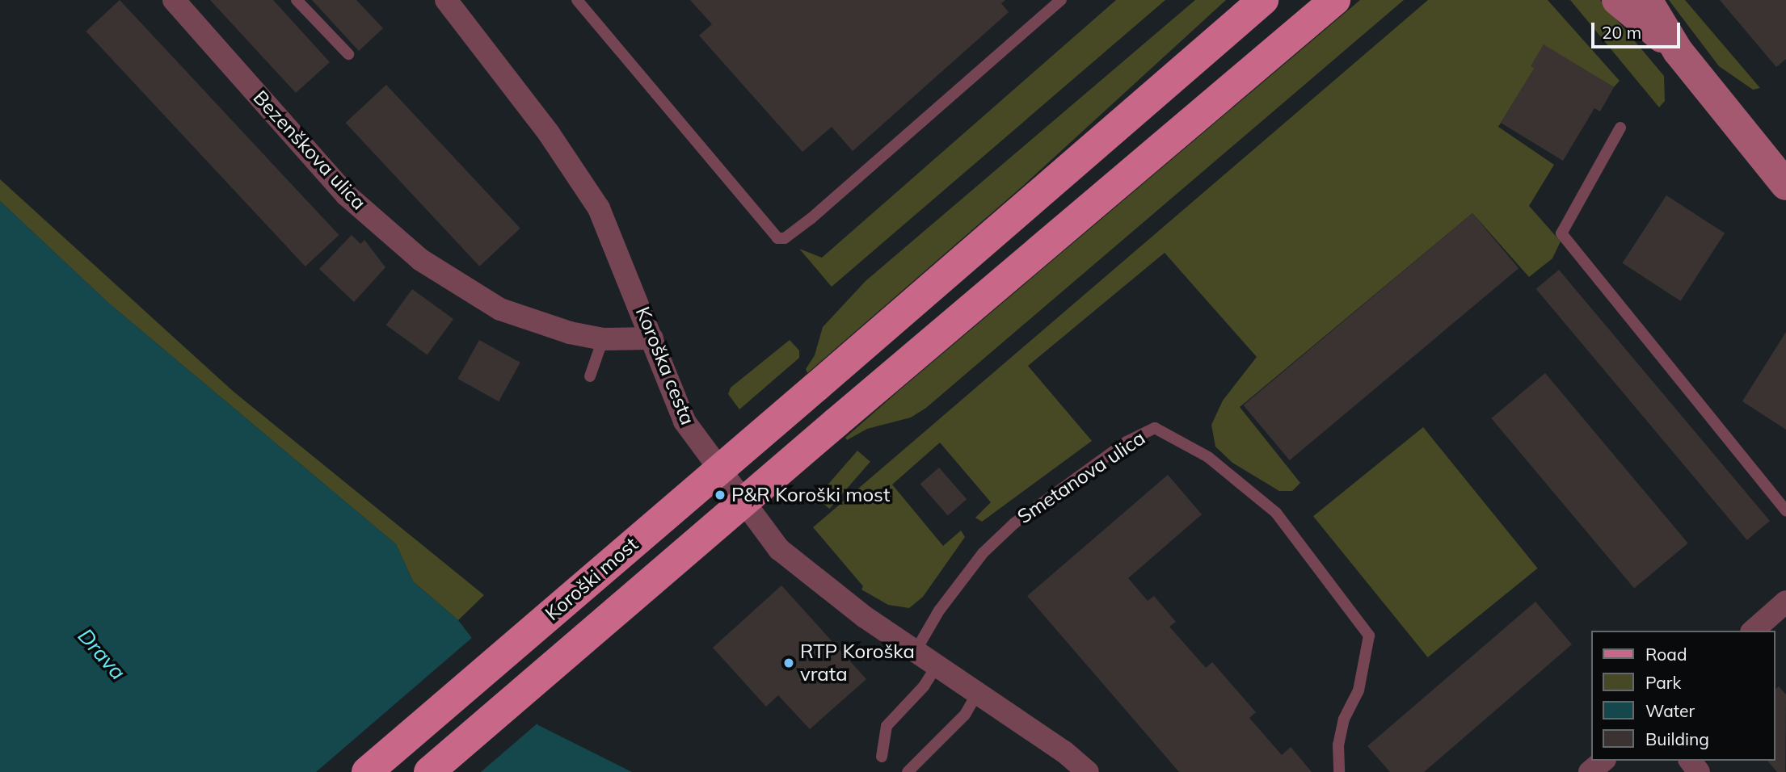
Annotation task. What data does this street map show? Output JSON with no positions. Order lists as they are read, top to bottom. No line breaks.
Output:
{"streets":{"main road":["Koroški most"],"street":["Bezenškova ulica","Koroška cesta"],"lane":["Smetanova ulica"]},"crossings":[["Bezenškova ulica","Koroška cesta"],["Koroška cesta","Smetanova ulica"]],"water":["Drava"],"places":["P&R Koroški most","RTP Koroška vrata"],"legend":["Road","Park","Water","Building"],"scale_bar":"20 m"}
